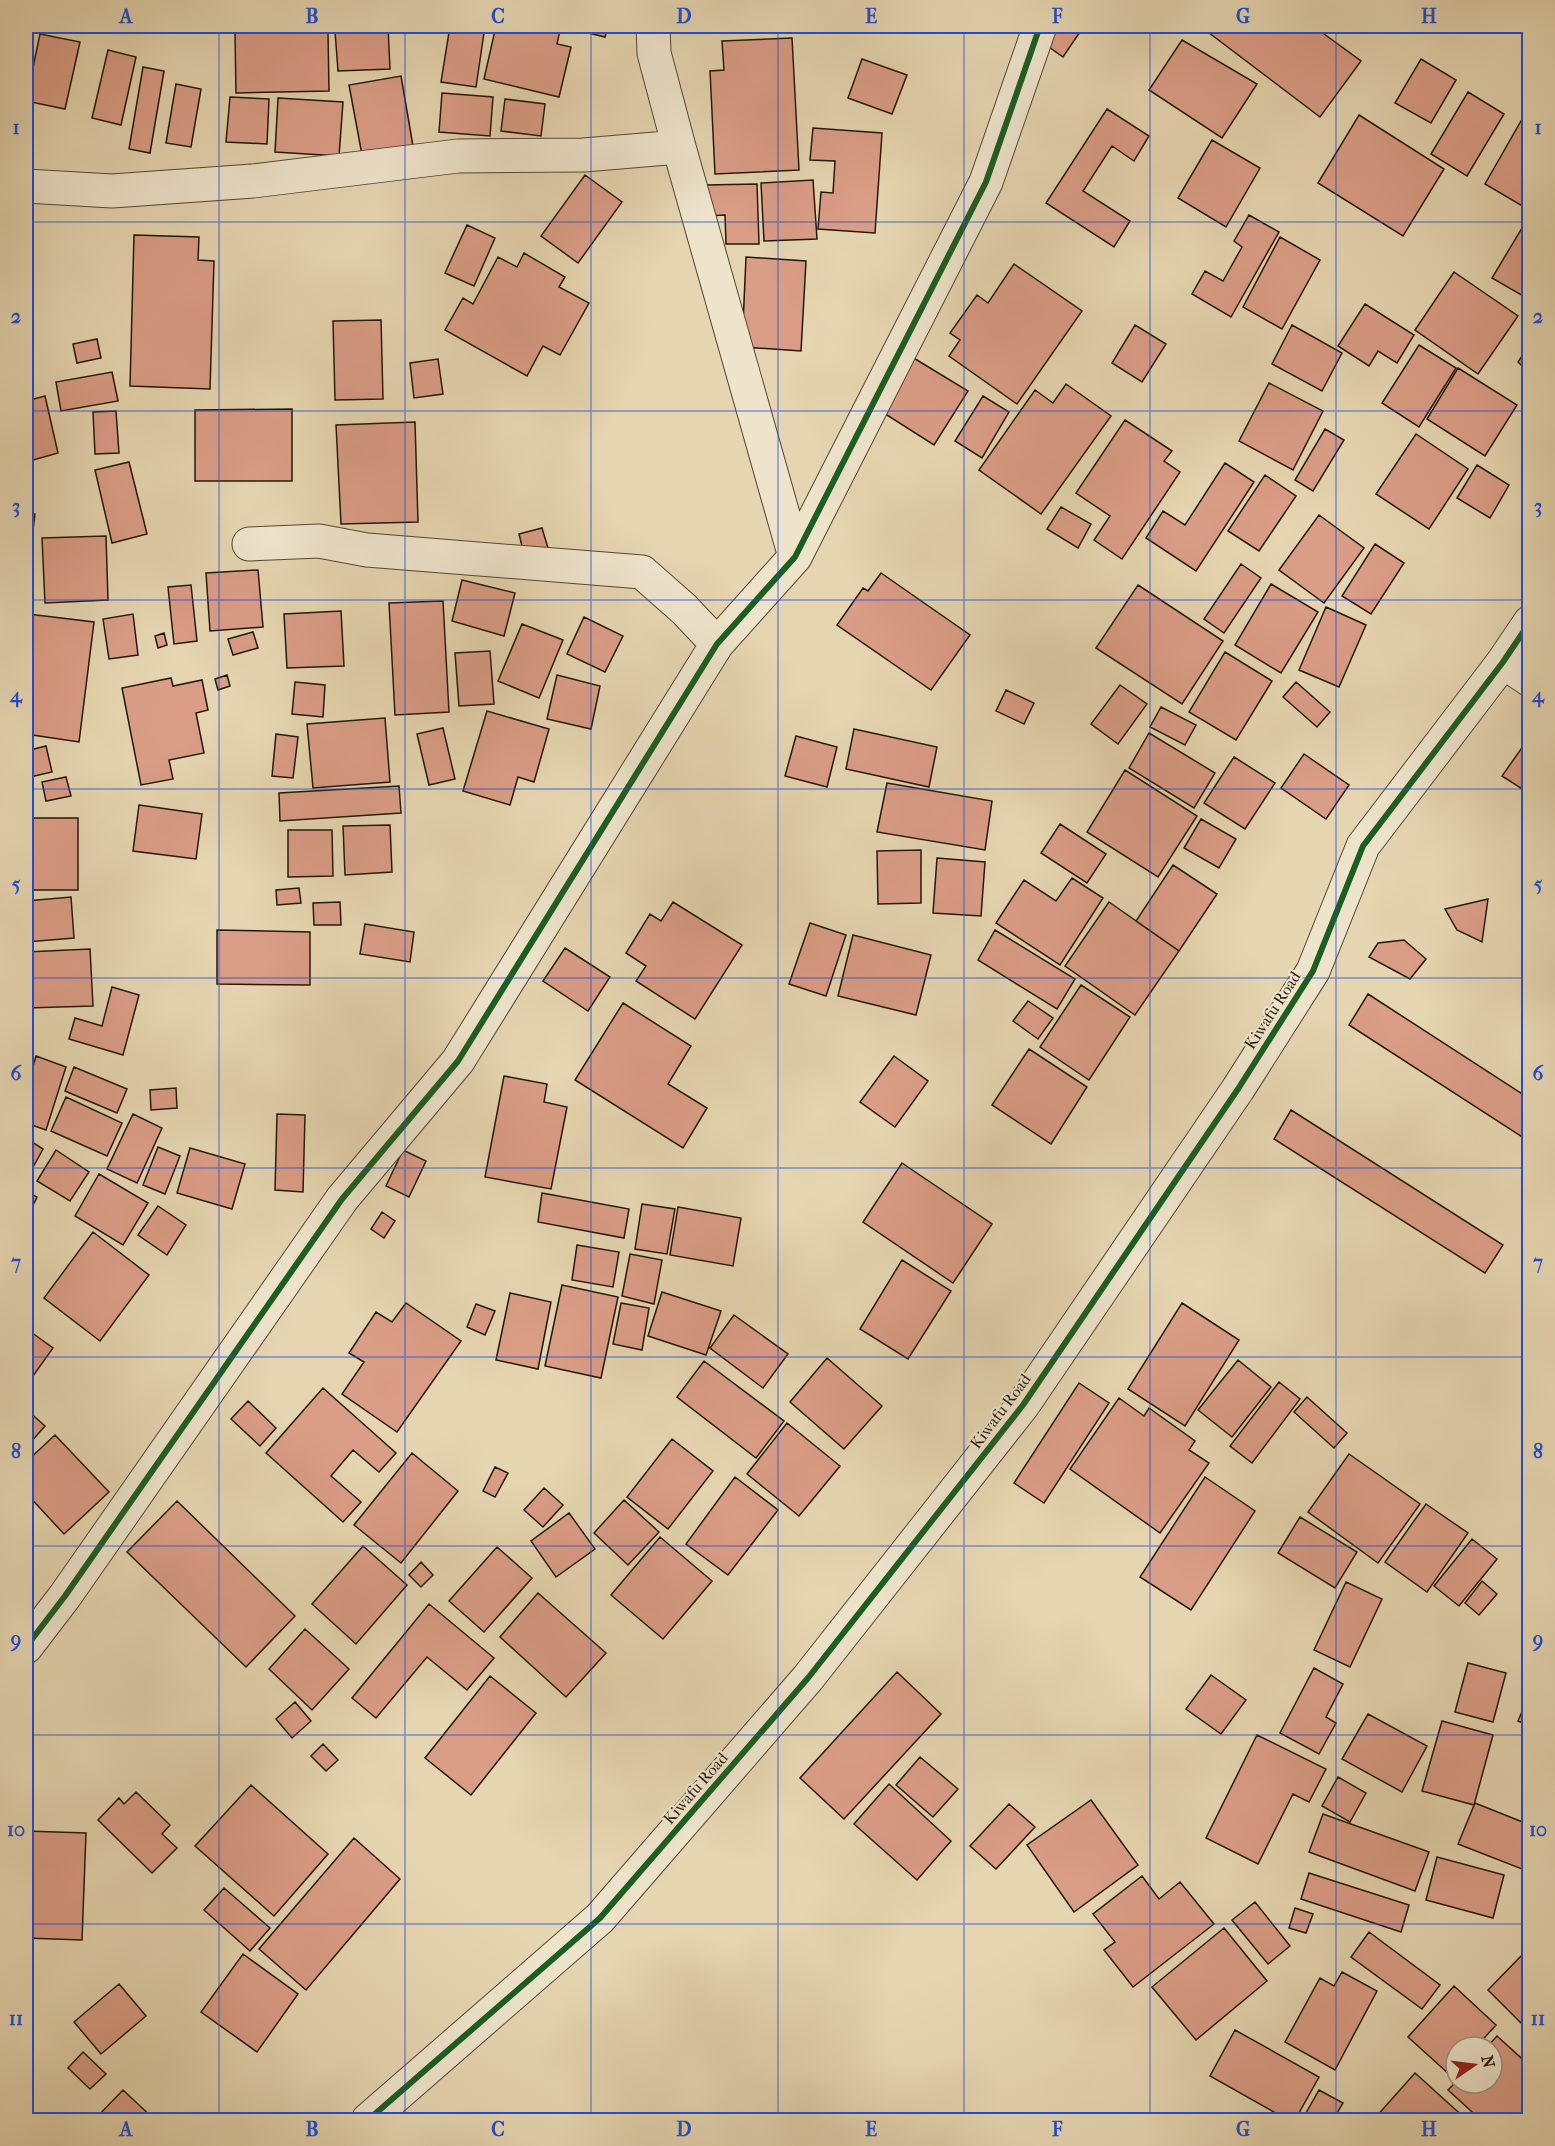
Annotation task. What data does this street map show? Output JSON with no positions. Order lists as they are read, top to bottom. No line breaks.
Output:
{"streets":{"street":["Kiwafu Road"]},"north":"right","grid":{"columns":["A","B","C","D","E","F","G","H"],"rows":["1","2","3","4","5","6","7","8","9","10","11"]}}
